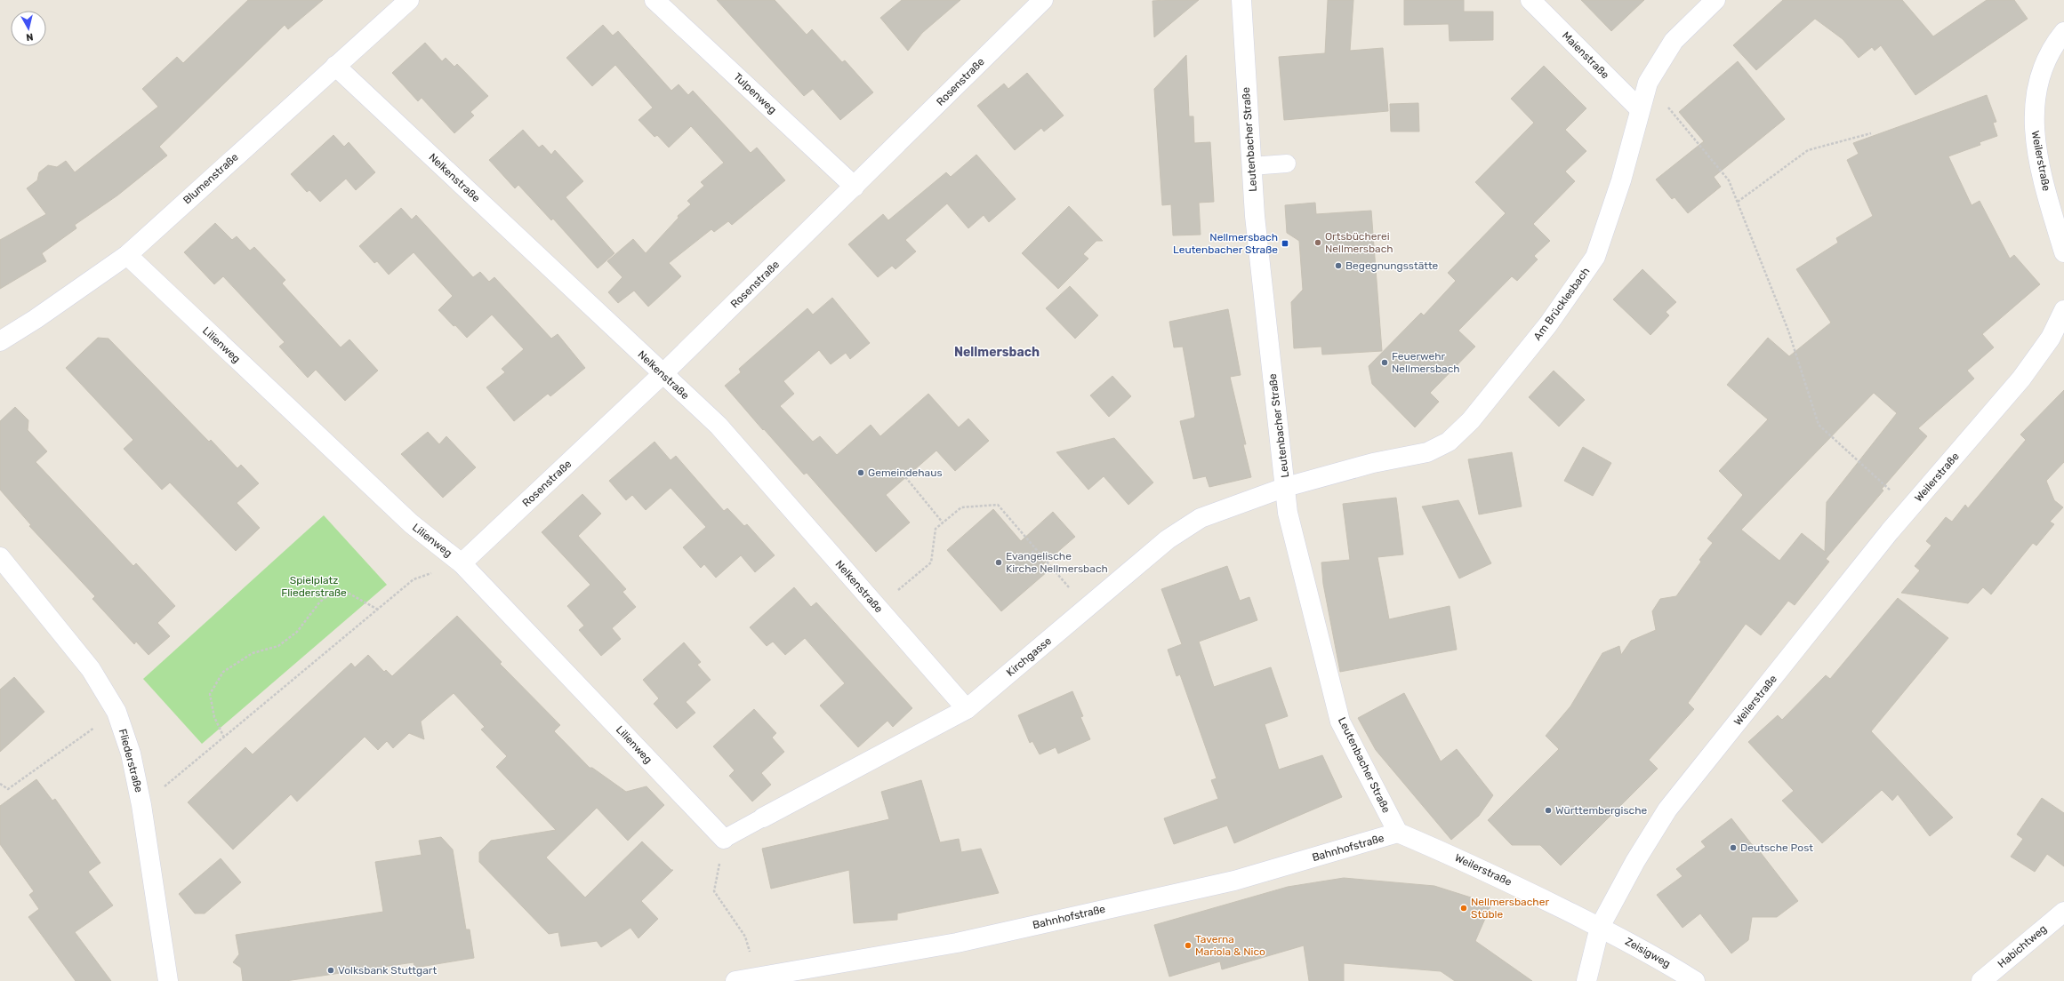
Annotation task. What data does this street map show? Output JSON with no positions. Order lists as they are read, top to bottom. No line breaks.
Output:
{"streets":{"street":["Maienstraße","Rosenstraße","Tulpenweg","Leutenbacher Straße","Weilerstraße","Nelkenstraße","Blumenstraße","Am Brücklesbach","Lilienweg","Kirchgasse","Fliederstraße","Bahnhofstraße","Habichtweg","Zeisigweg"]},"crossings":[["Maienstraße","Am Brücklesbach"],["Rosenstraße","Tulpenweg"],["Rosenstraße","Nelkenstraße"],["Rosenstraße","Lilienweg"],["Leutenbacher Straße","Weilerstraße"],["Leutenbacher Straße","Am Brücklesbach"],["Leutenbacher Straße","Kirchgasse"],["Leutenbacher Straße","Bahnhofstraße"],["Weilerstraße","Bahnhofstraße"],["Weilerstraße","Zeisigweg"],["Nelkenstraße","Blumenstraße"],["Nelkenstraße","Kirchgasse"],["Blumenstraße","Lilienweg"],["Am Brücklesbach","Kirchgasse"]],"districts":["Nellmersbach"],"parks":["Spielplatz Fliederstraße"],"places":{"other":["Ortsbücherei Nellmersbach","Begegnungsstätte","Feuerwehr Nellmersbach","Gemeindehaus","Evangelische Kirche Nellmersbach","Württembergische","Deutsche Post","Nellmersbacher Stüble","Taverna Mariola & Nico","Volksbank Stuttgart"],"transit":["Nellmersbach Leutenbacher Straße"]},"north":"bottom"}
